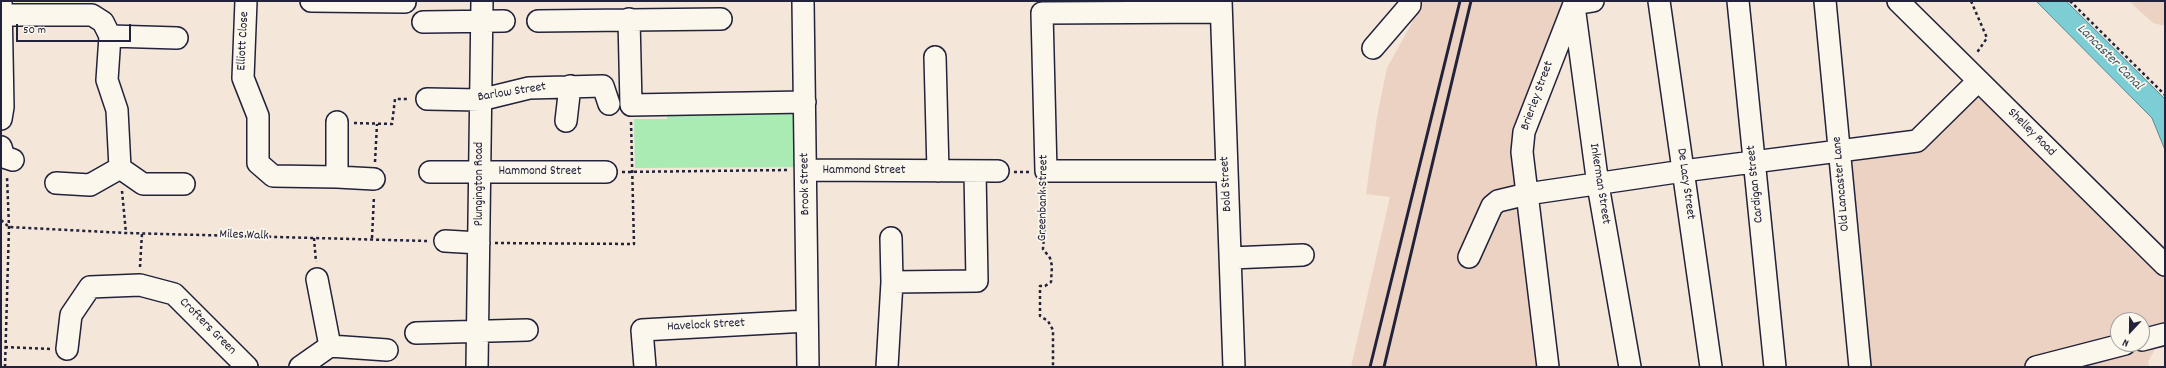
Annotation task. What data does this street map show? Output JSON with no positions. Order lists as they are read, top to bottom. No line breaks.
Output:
{"streets":{"street":["Elliott Close","Barlow Street","Brierley Street","Shelley Road","Hammond Street","Plungington Road","Brook Street","Bold Street","Inkerman Street","De Lacy Street","Cardigan Street","Old Lancaster Lane","Greenbank Street","Havelock Street","Crofters Green"],"path":["Miles Walk"]},"crossings":[["Barlow Street","Plungington Road"],["Brierley Street","Inkerman Street"],["Hammond Street","Plungington Road"],["Hammond Street","Brook Street"],["Brook Street","Havelock Street"],["Bold Street","Greenbank Street"]],"water":["Lancaster Canal"],"scale_bar":"50 m","north":"bottom"}
